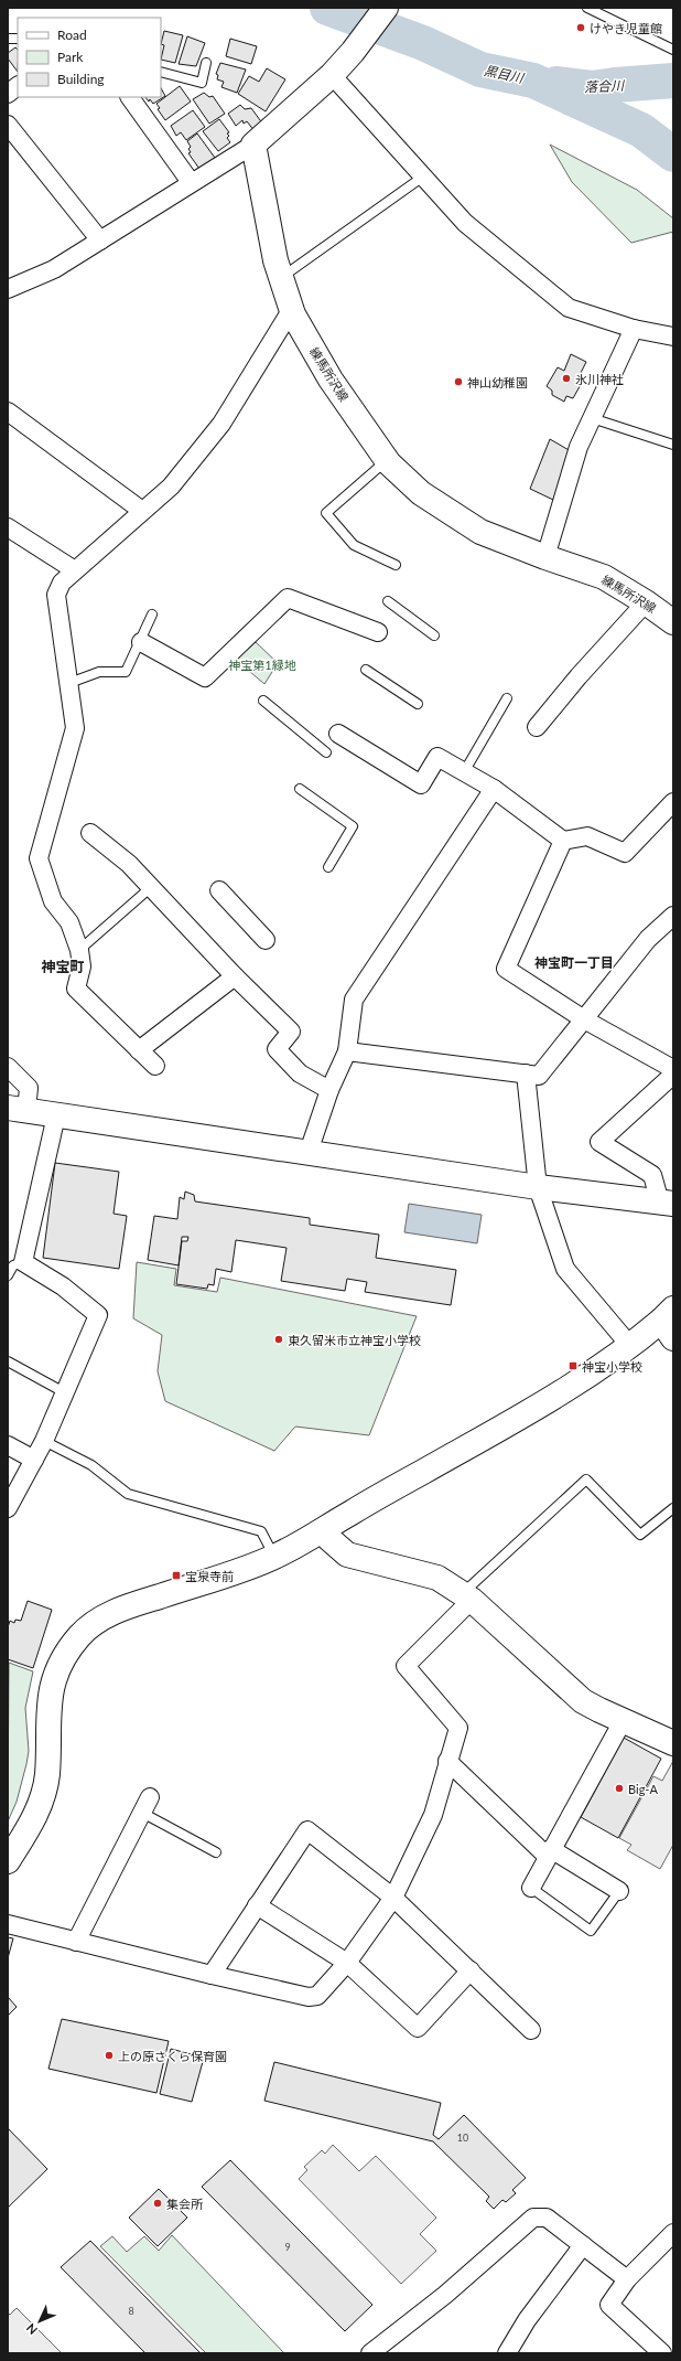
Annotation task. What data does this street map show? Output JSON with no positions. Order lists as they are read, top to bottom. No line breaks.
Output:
{"streets":{"street":["練馬所沢線"]},"districts":["神宝町一丁目","神宝町"],"water":["黒目川","落合川"],"parks":["神宝第1緑地"],"places":{"other":["けやき児童館","氷川神社","神山幼稚園","東久留米市立神宝小学校","Big-A","上の原さくら保育園","集会所"],"transit":["神宝小学校","宝泉寺前"]},"house_numbers":["10","9","8"],"legend":["Road","Park","Building"],"north":"bottom left"}
